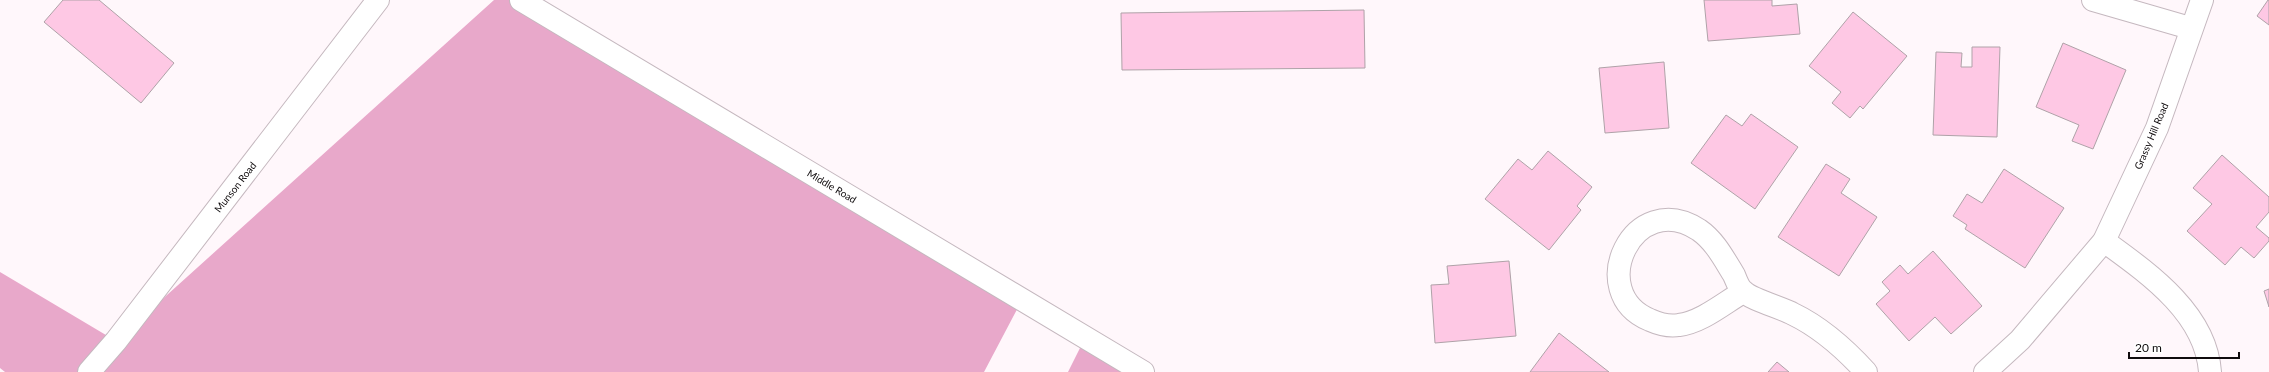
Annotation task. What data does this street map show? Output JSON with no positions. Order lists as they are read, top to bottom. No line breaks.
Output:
{"streets":{"street":["Grassy Hill Road","Middle Road","Munson Road"]},"scale_bar":"20 m"}
